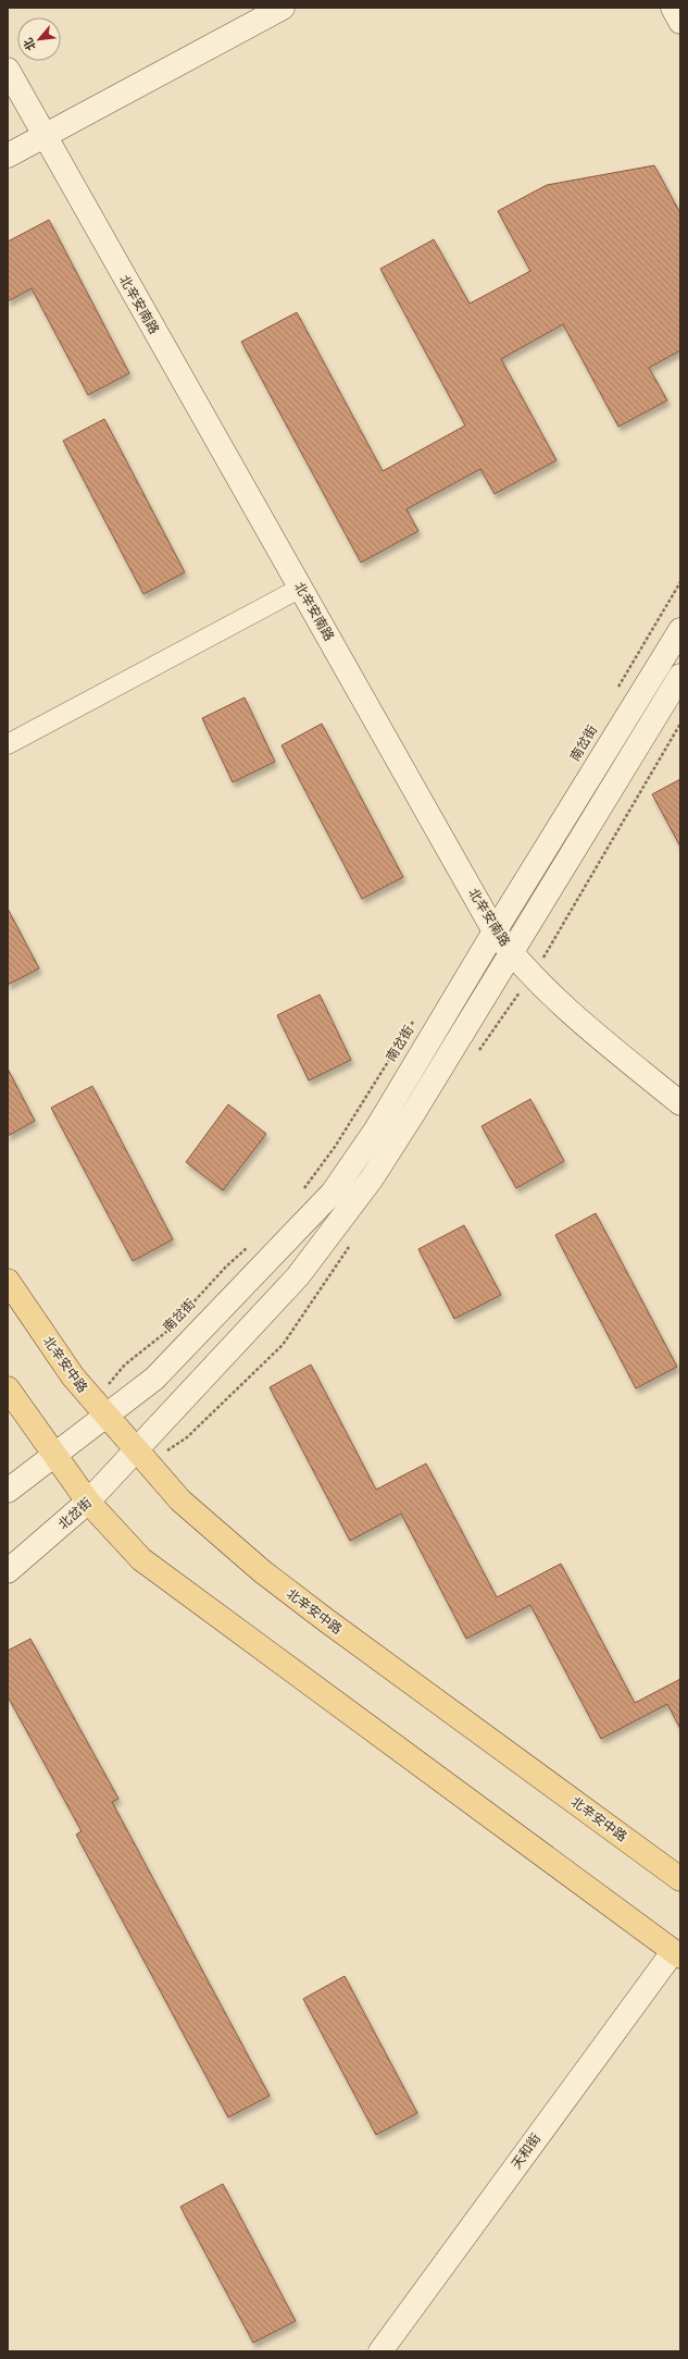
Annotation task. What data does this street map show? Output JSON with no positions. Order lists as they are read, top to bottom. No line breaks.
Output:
{"streets":{"main road":["北辛安南路","南岔街","北辛安中路","北岔街","天和街"]},"crossings":[["北辛安南路","南岔街"],["南岔街","北辛安中路"],["北辛安中路","北岔街"]],"north":"bottom left"}
